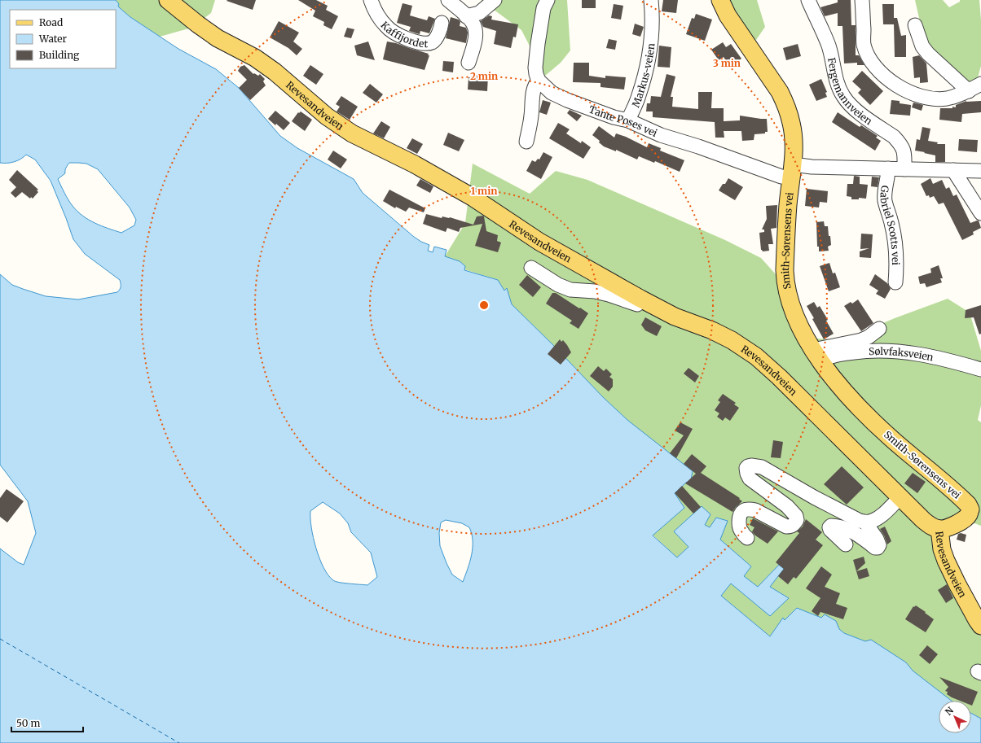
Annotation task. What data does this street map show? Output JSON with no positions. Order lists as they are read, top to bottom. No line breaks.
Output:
{"streets":{"main road":["Revesandveien","Smith-Sørensens vei"],"street":["Kaffijordet","Markus-veien","Fergemannveien","Tante Poses vei","Gabriel Scotts vei","Sølvfaksveien"]},"crossings":[["Markus-veien","Tante Poses vei"],["Tante Poses vei","Smith-Sørensens vei"],["Smith-Sørensens vei","Sølvfaksveien"]],"legend":["Road","Water","Building"],"scale_bar":"50 m","north":"top left","rings":["3 min","2 min","1 min"]}
